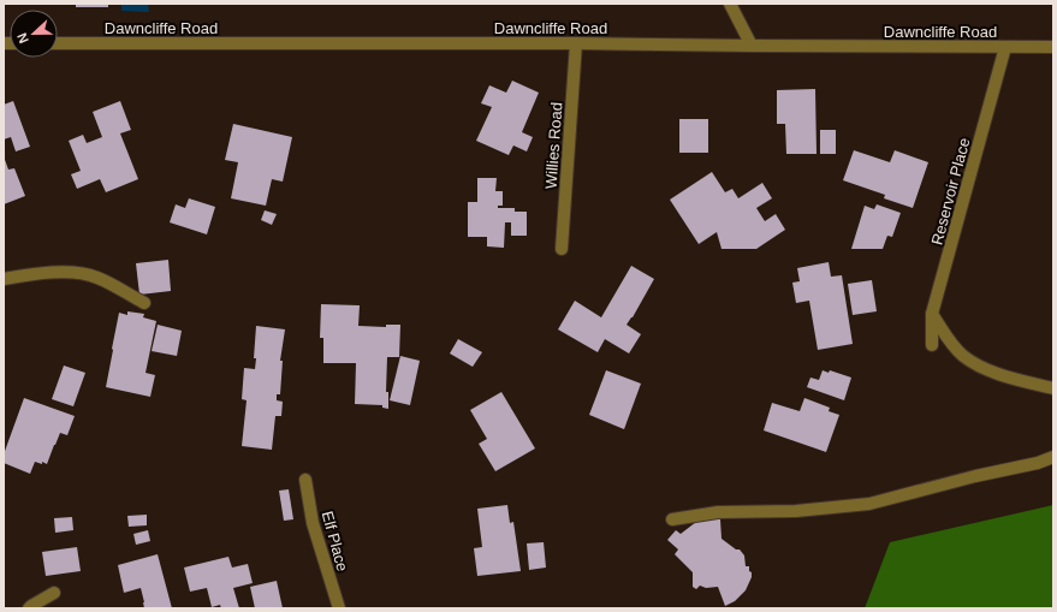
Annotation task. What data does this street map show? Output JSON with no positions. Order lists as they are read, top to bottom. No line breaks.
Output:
{"streets":{"street":["Dawncliffe Road","Willies Road","Reservoir Place","Elf Place"]},"crossings":[["Dawncliffe Road","Willies Road"],["Dawncliffe Road","Reservoir Place"]],"north":"left"}
